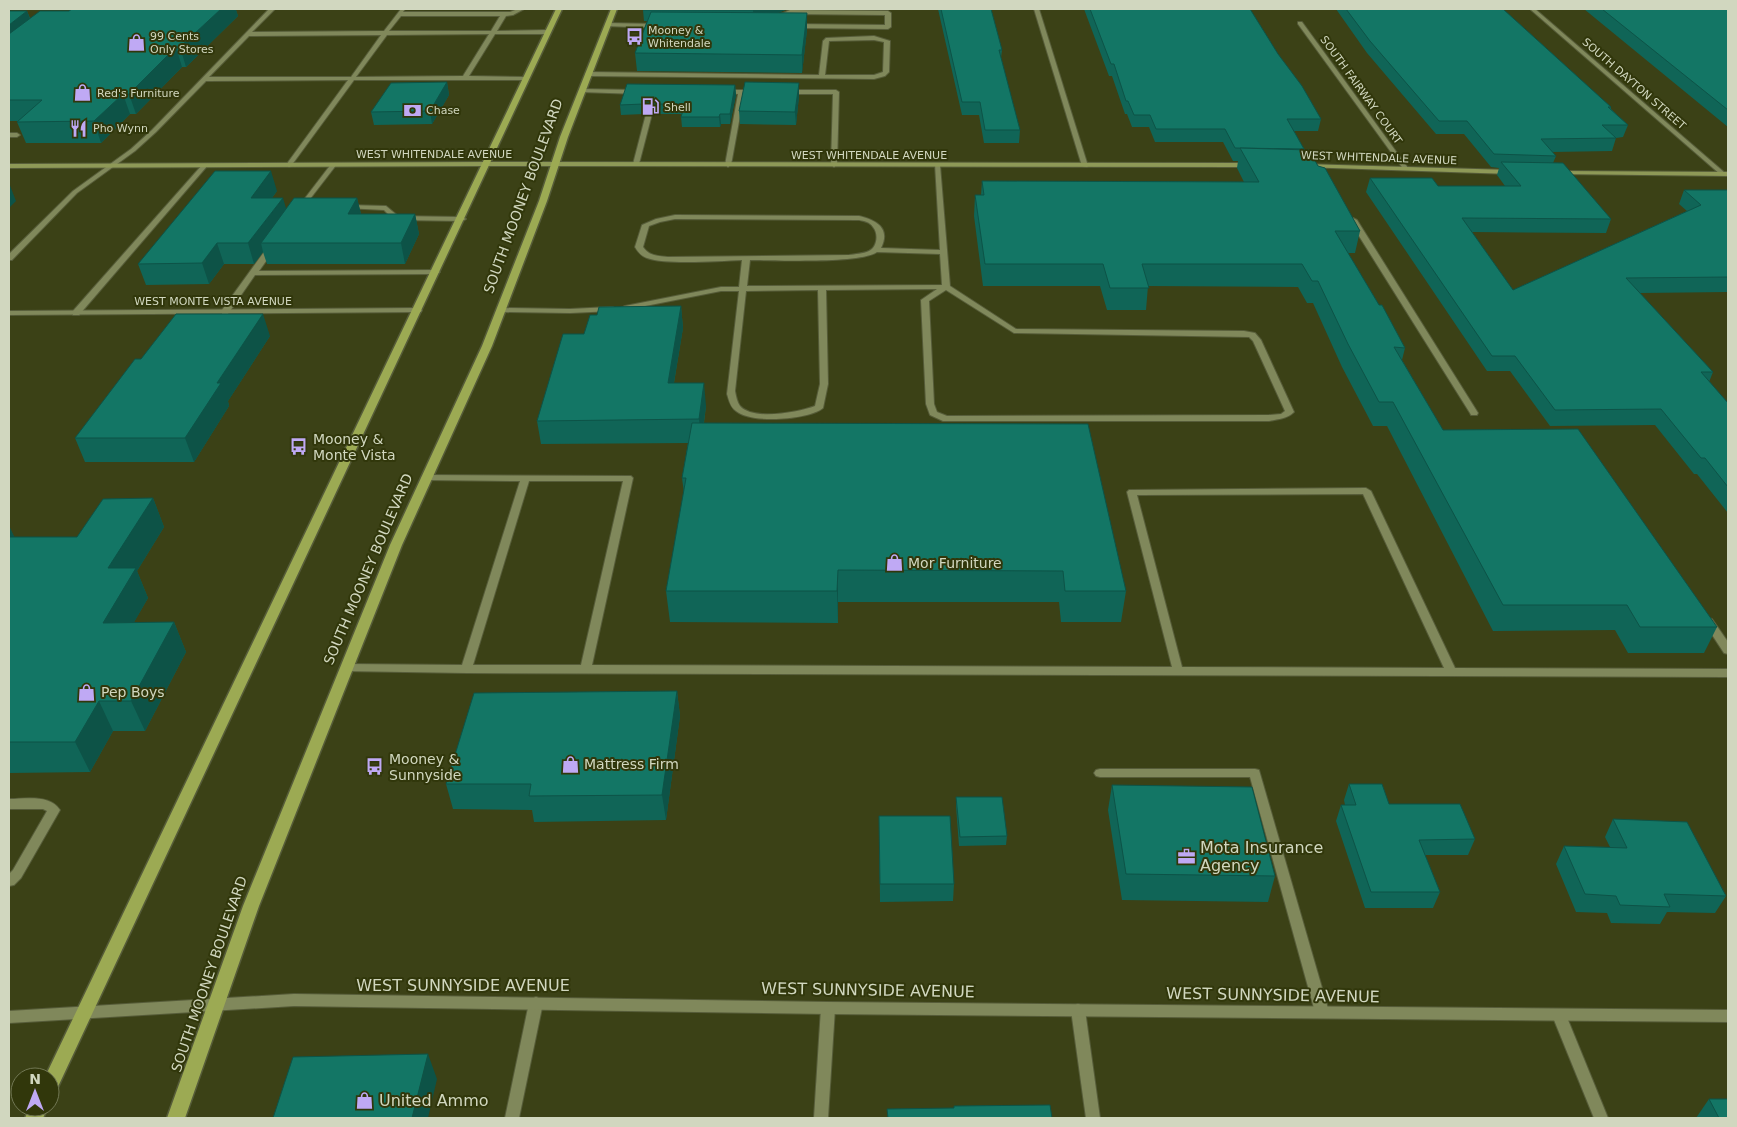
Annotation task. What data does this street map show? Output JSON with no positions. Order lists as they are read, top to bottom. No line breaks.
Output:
{"streets":{"main road":["SOUTH MOONEY BOULEVARD"],"street":["SOUTH DAYTON STREET","SOUTH FAIRWAY COURT","WEST WHITENDALE AVENUE","WEST MONTE VISTA AVENUE","WEST SUNNYSIDE AVENUE"]},"crossings":[["SOUTH FAIRWAY COURT","WEST WHITENDALE AVENUE"],["WEST WHITENDALE AVENUE","SOUTH MOONEY BOULEVARD"],["SOUTH MOONEY BOULEVARD","WEST SUNNYSIDE AVENUE"]],"places":{"bus stop":["Mooney & Whitendale","Mooney & Monte Vista","Mooney & Sunnyside"],"shop":["99 Cents Only Stores","Red's Furniture","Mor Furniture","Pep Boys","Mattress Firm","United Ammo"],"fuel station":["Shell"],"bank":["Chase"],"restaurant":["Pho Wynn"],"office":["Mota Insurance Agency"]},"north":"top"}
